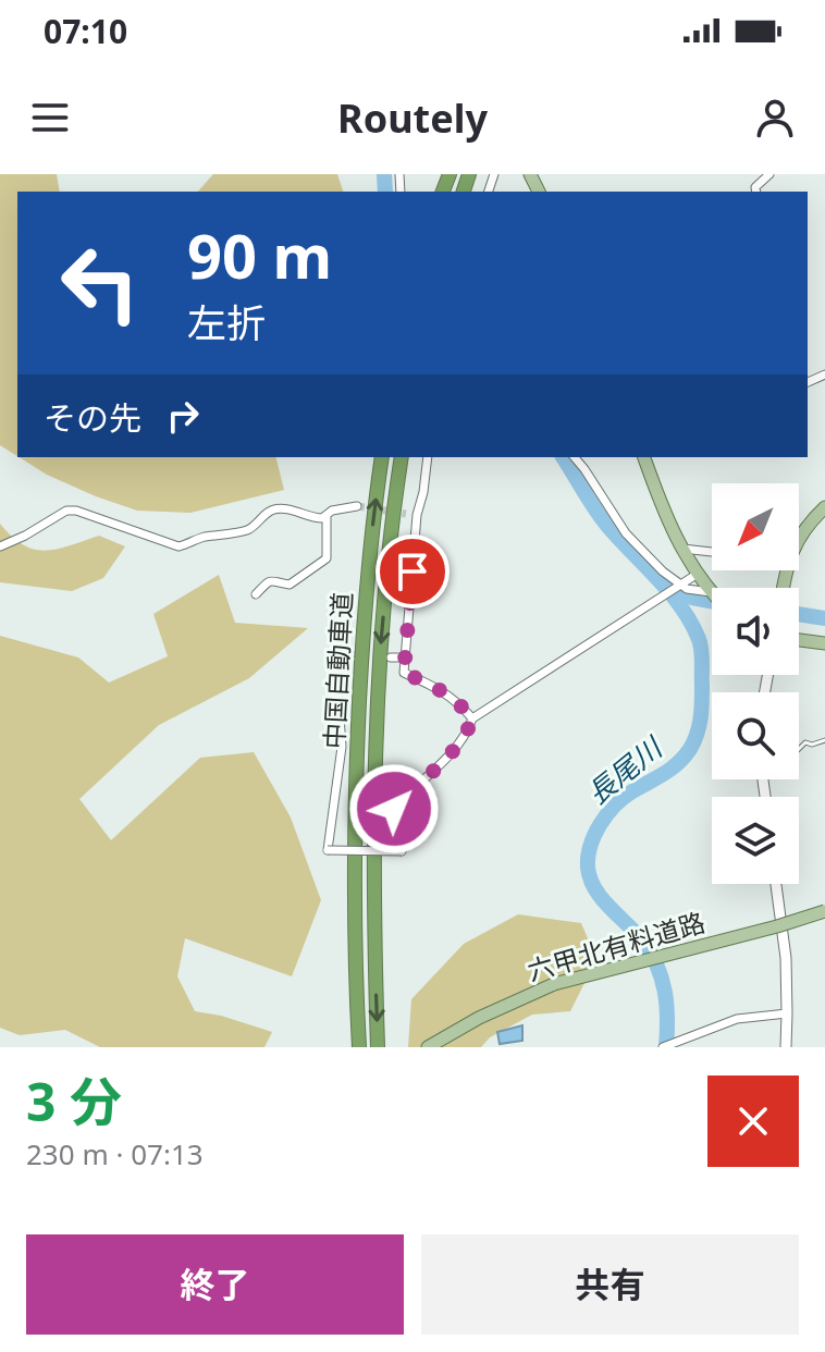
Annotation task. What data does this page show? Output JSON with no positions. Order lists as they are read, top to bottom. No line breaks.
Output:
{"streets":{"highway":["中国自動車道"],"main road":["六甲北有料道路"]},"water":["長尾川"],"north":"bottom left","page":{"status":"07:10","header":"Routely","turn":["90 m","左折"],"then":"その先","heading":["3 分","230 m · 07:13"],"buttons":["終了","共有"]}}
